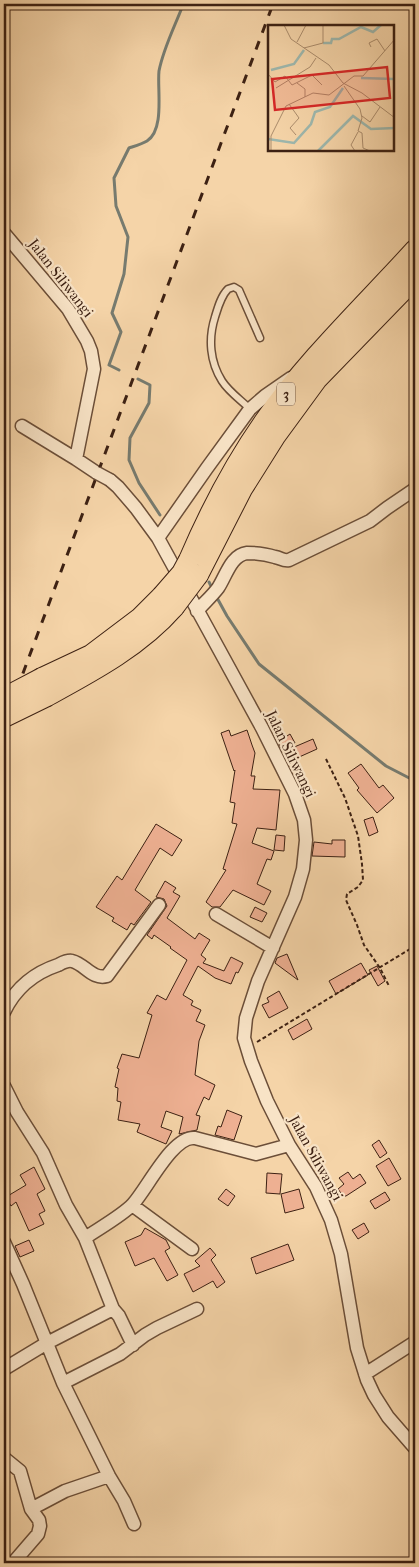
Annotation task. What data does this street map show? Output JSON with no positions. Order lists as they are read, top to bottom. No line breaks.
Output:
{"streets":{"main road":["3"],"street":["Jalan Siliwangi"]}}
